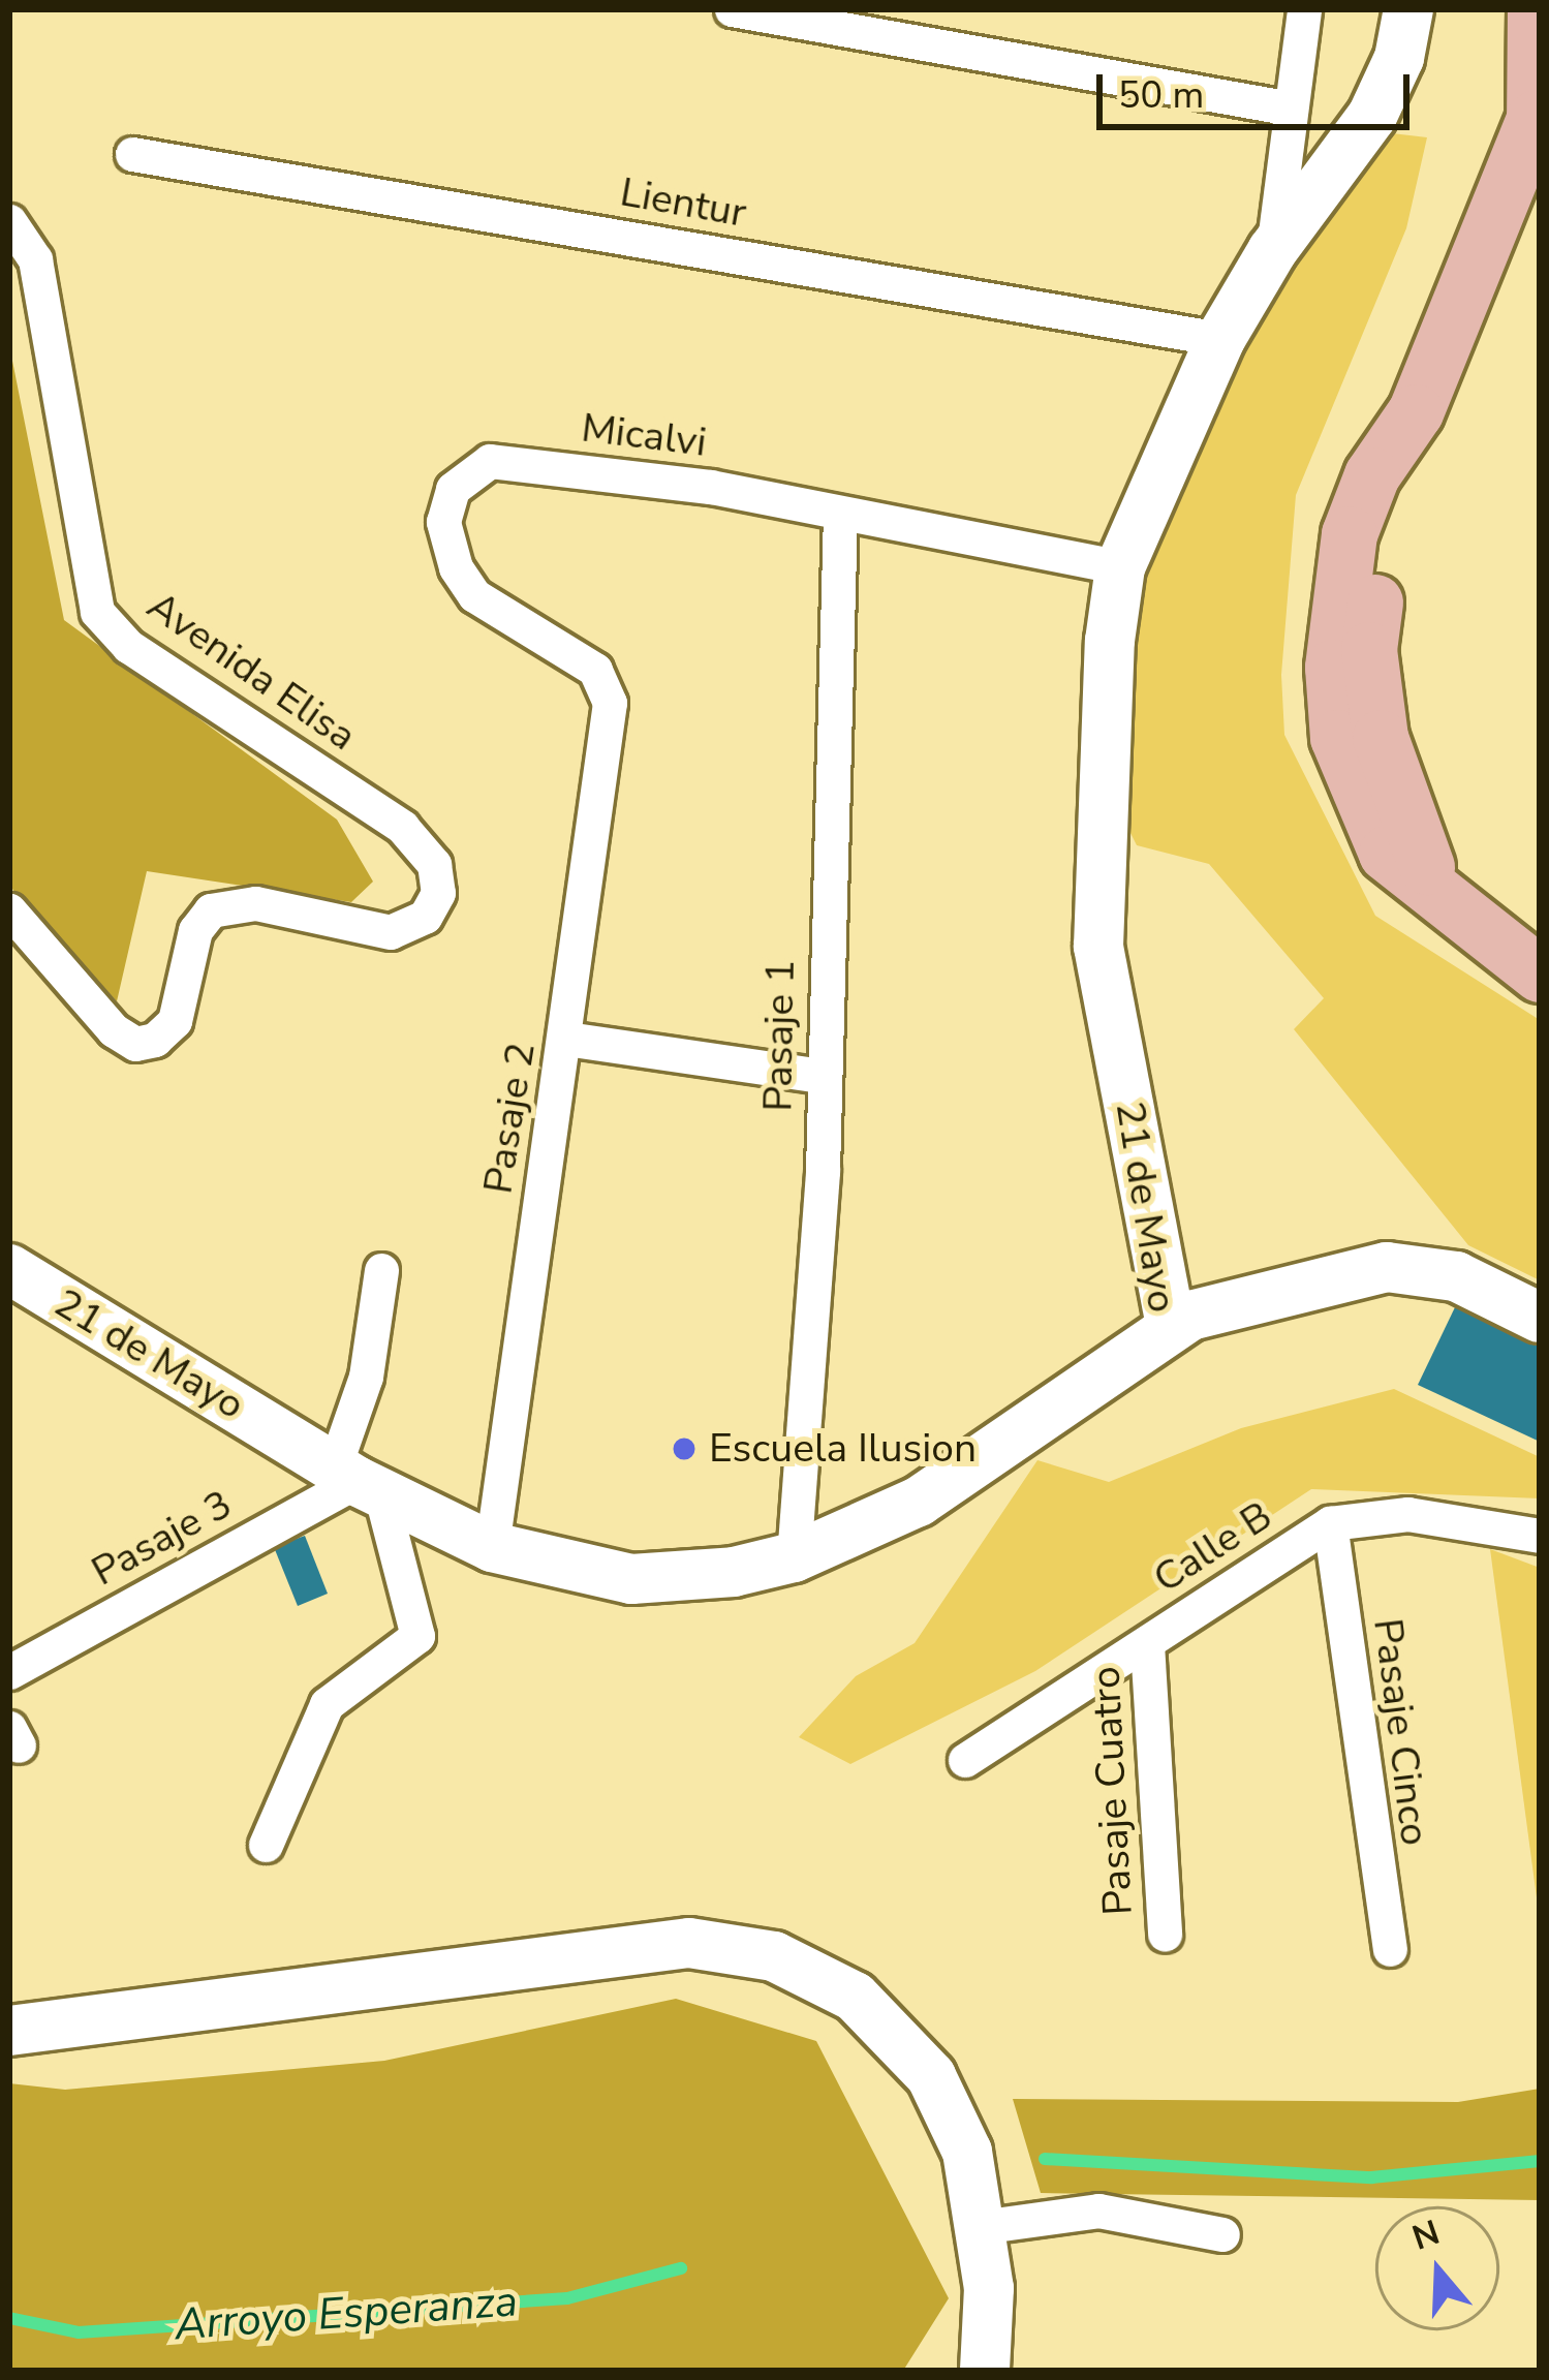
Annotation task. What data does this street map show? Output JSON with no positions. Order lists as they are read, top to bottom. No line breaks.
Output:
{"streets":{"street":["Lientur","Micalvi","Avenida Elisa","Pasaje 1","Pasaje 2","21 de Mayo","Pasaje 3","Calle B","Pasaje Cinco","Pasaje Cuatro"]},"crossings":[["Lientur","21 de Mayo"],["Micalvi","Pasaje 1"],["Micalvi","Pasaje 2"],["Micalvi","21 de Mayo"],["Pasaje 1","21 de Mayo"],["Pasaje 2","21 de Mayo"],["21 de Mayo","Pasaje 3"],["Calle B","Pasaje Cinco"],["Calle B","Pasaje Cuatro"]],"water":["Arroyo Esperanza"],"places":["Escuela Ilusion"],"scale_bar":"50 m","north":"top"}
